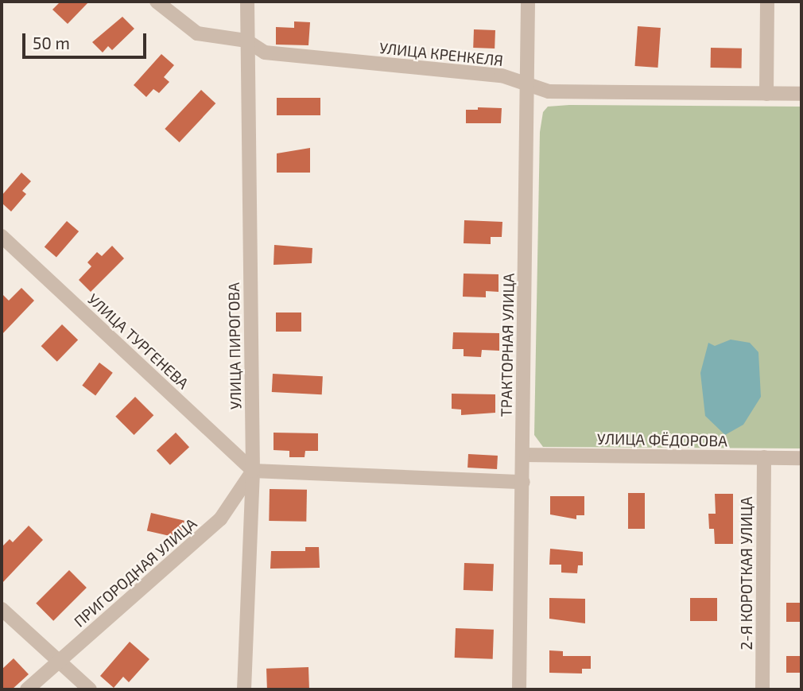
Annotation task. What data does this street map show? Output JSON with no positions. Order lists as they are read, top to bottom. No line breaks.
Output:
{"streets":{"street":["УЛИЦА КРЕНКЕЛЯ","УЛИЦА ТУРГЕНЕВА","ТРАКТОРНАЯ УЛИЦА","УЛИЦА ПИРОГОВА","УЛИЦА ФЁДОРОВА","ПРИГОРОДНАЯ УЛИЦА","2-Я КОРОТКАЯ УЛИЦА"]},"crossings":[["УЛИЦА КРЕНКЕЛЯ","ТРАКТОРНАЯ УЛИЦА"],["УЛИЦА КРЕНКЕЛЯ","УЛИЦА ПИРОГОВА"],["УЛИЦА ТУРГЕНЕВА","УЛИЦА ПИРОГОВА"],["УЛИЦА ТУРГЕНЕВА","ПРИГОРОДНАЯ УЛИЦА"],["ТРАКТОРНАЯ УЛИЦА","УЛИЦА ФЁДОРОВА"],["УЛИЦА ПИРОГОВА","ПРИГОРОДНАЯ УЛИЦА"],["УЛИЦА ФЁДОРОВА","2-Я КОРОТКАЯ УЛИЦА"]],"scale_bar":"50 m"}
